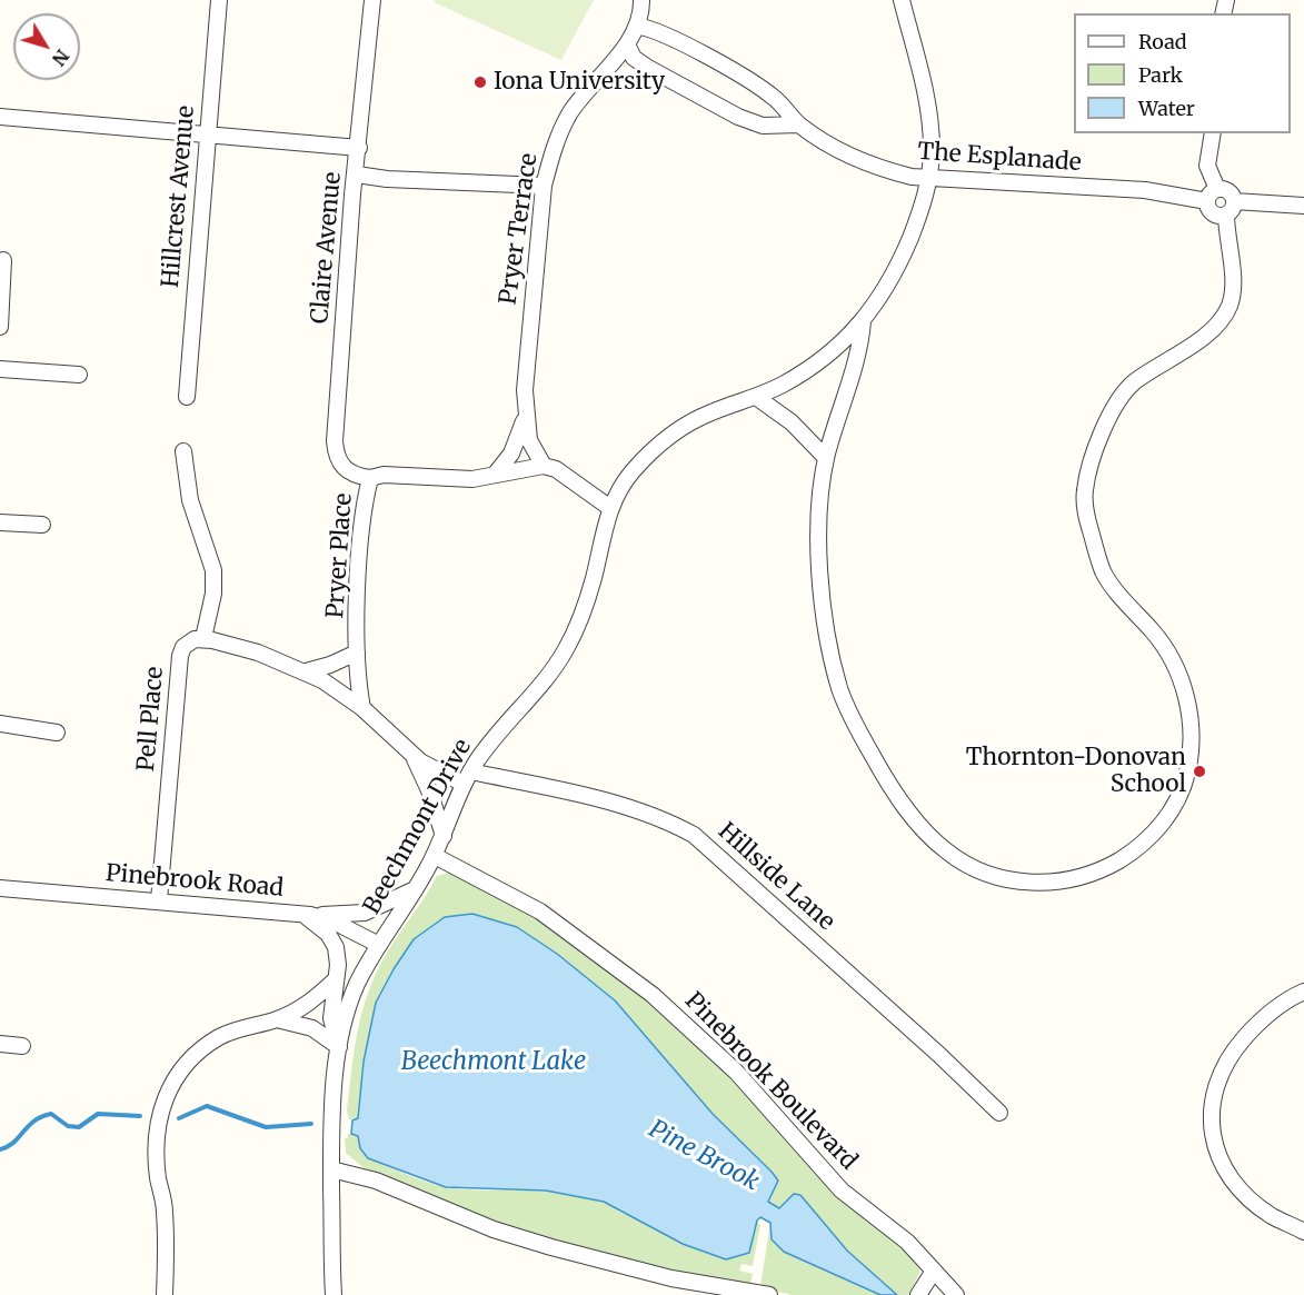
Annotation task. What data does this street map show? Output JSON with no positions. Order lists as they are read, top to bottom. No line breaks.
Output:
{"streets":{"street":["The Esplanade","Hillcrest Avenue","Pryer Terrace","Claire Avenue","Pryer Place","Pell Place","Beechmont Drive","Hillside Lane","Pinebrook Road","Pinebrook Boulevard"]},"crossings":[["The Esplanade","Pryer Terrace"],["The Esplanade","Beechmont Drive"],["Pryer Terrace","Pryer Place"],["Claire Avenue","Pryer Place"],["Pell Place","Pinebrook Road"],["Beechmont Drive","Hillside Lane"],["Beechmont Drive","Pinebrook Road"],["Beechmont Drive","Pinebrook Boulevard"]],"water":["Beechmont Lake","Pine Brook"],"places":["Iona University","Thornton-Donovan School"],"legend":["Road","Park","Water"],"north":"bottom right"}
